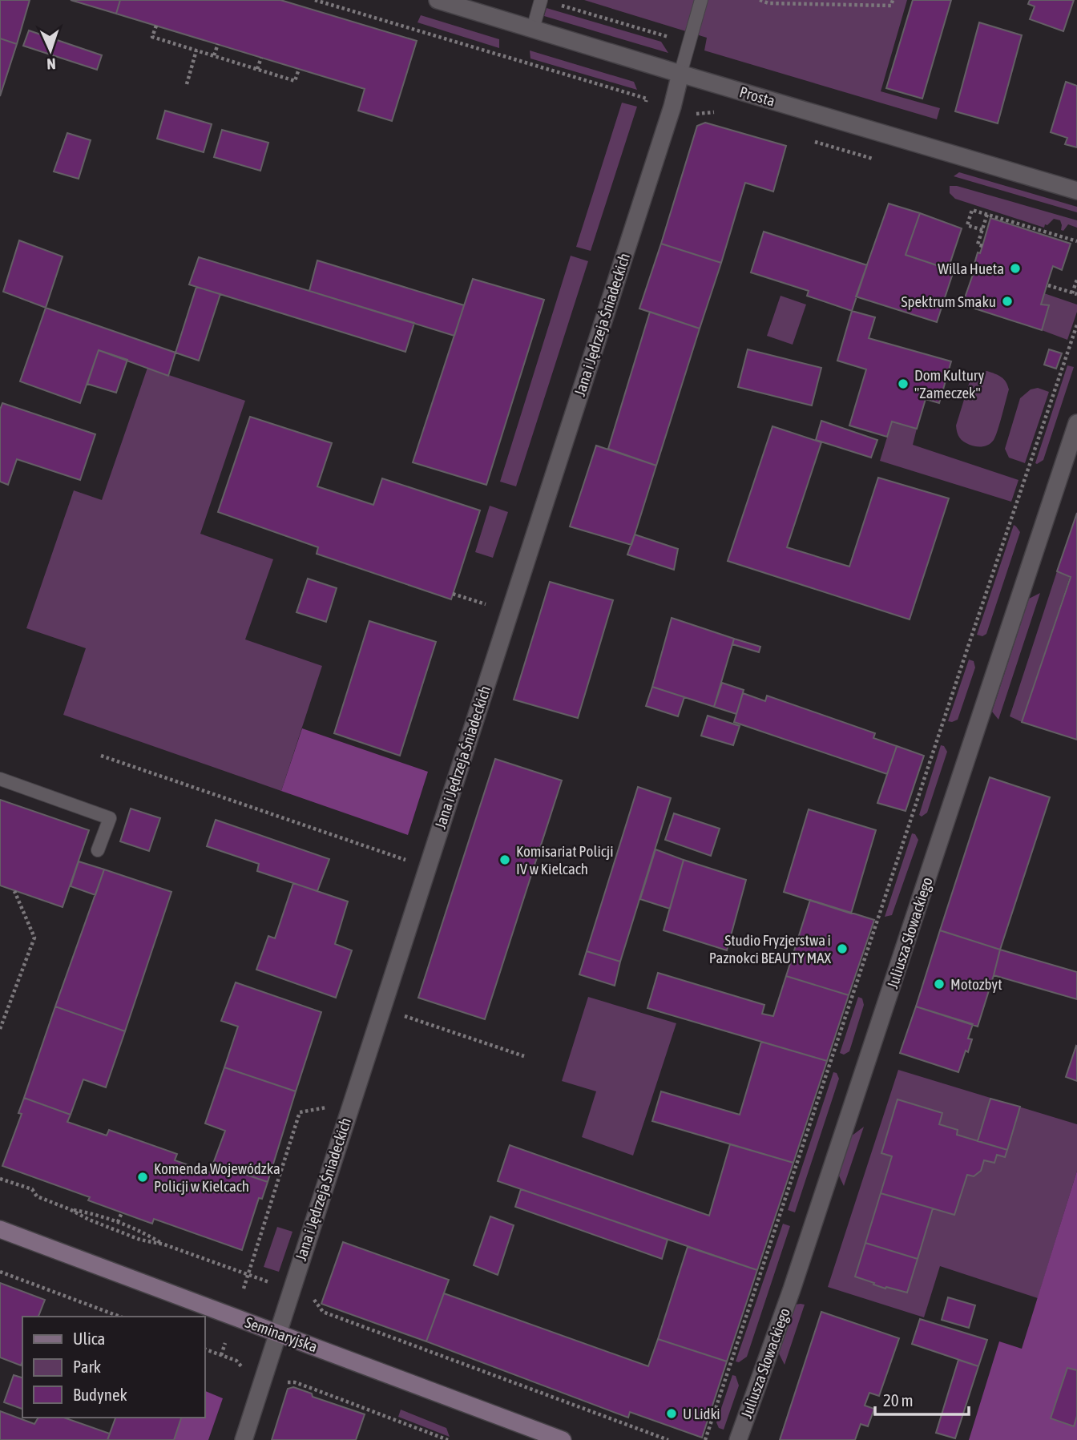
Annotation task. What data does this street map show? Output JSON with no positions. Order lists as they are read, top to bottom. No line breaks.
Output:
{"streets":{"street":["Prosta","Jana i Jędrzeja Śniadeckich","Juliusza Słowackiego","Seminaryjska"]},"crossings":[["Prosta","Jana i Jędrzeja Śniadeckich"],["Jana i Jędrzeja Śniadeckich","Seminaryjska"]],"places":["Willa Hueta","Spektrum Smaku","Dom Kultury \"Zameczek\"","Komisariat Policji IV w Kielcach","Studio Fryzjerstwa i Paznokci BEAUTY MAX","Motozbyt","Komenda Wojewódzka Policji w Kielcach","U Lidki"],"legend":["Ulica","Park","Budynek"],"scale_bar":"20 m","north":"bottom"}
